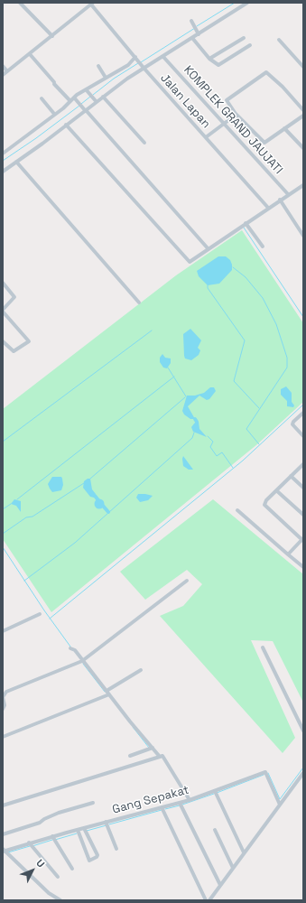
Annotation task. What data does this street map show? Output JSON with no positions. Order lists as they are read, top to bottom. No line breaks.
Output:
{"streets":{"street":["Jalan Lapan","KOMPLEK GRAND JAUJATI","Gang Sepakat"]},"north":"top right"}
